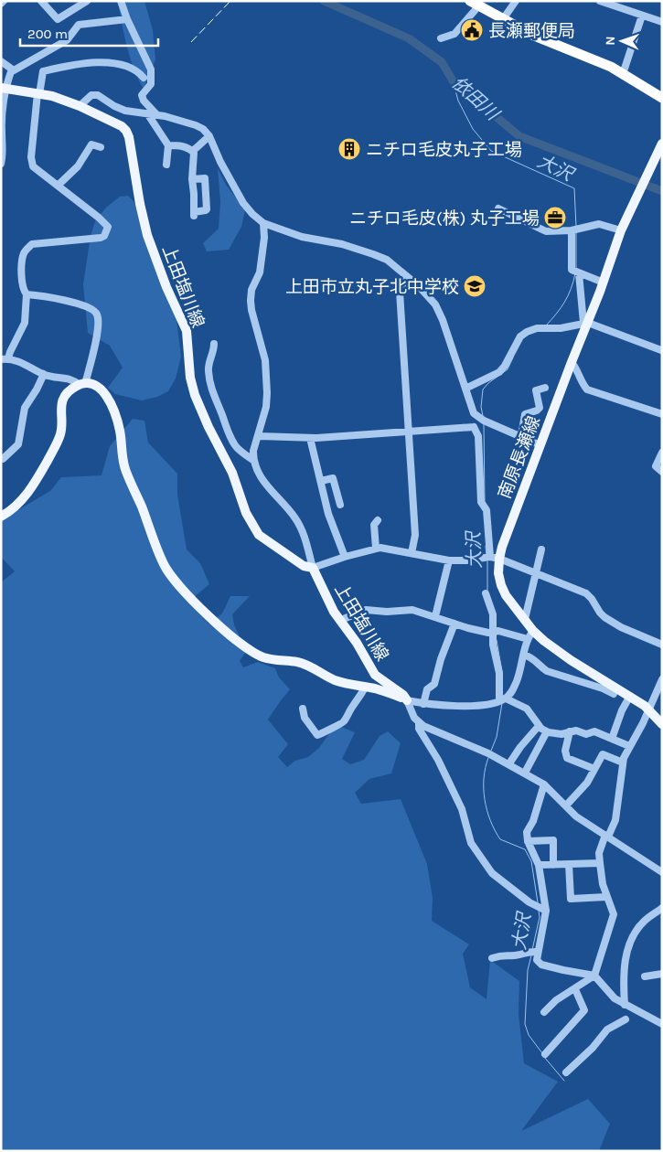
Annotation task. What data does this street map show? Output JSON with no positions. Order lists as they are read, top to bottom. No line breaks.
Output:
{"streets":{"main road":["上田塩川線","南原長瀬線"]},"water":["依田川","大沢"],"places":{"public building":["長瀬郵便局"],"building":["ニチロ毛皮丸子工場"],"office":["ニチロ毛皮(株) 丸子工場"],"school or university":["上田市立丸子北中学校"]},"scale_bar":"200 m","north":"left"}
